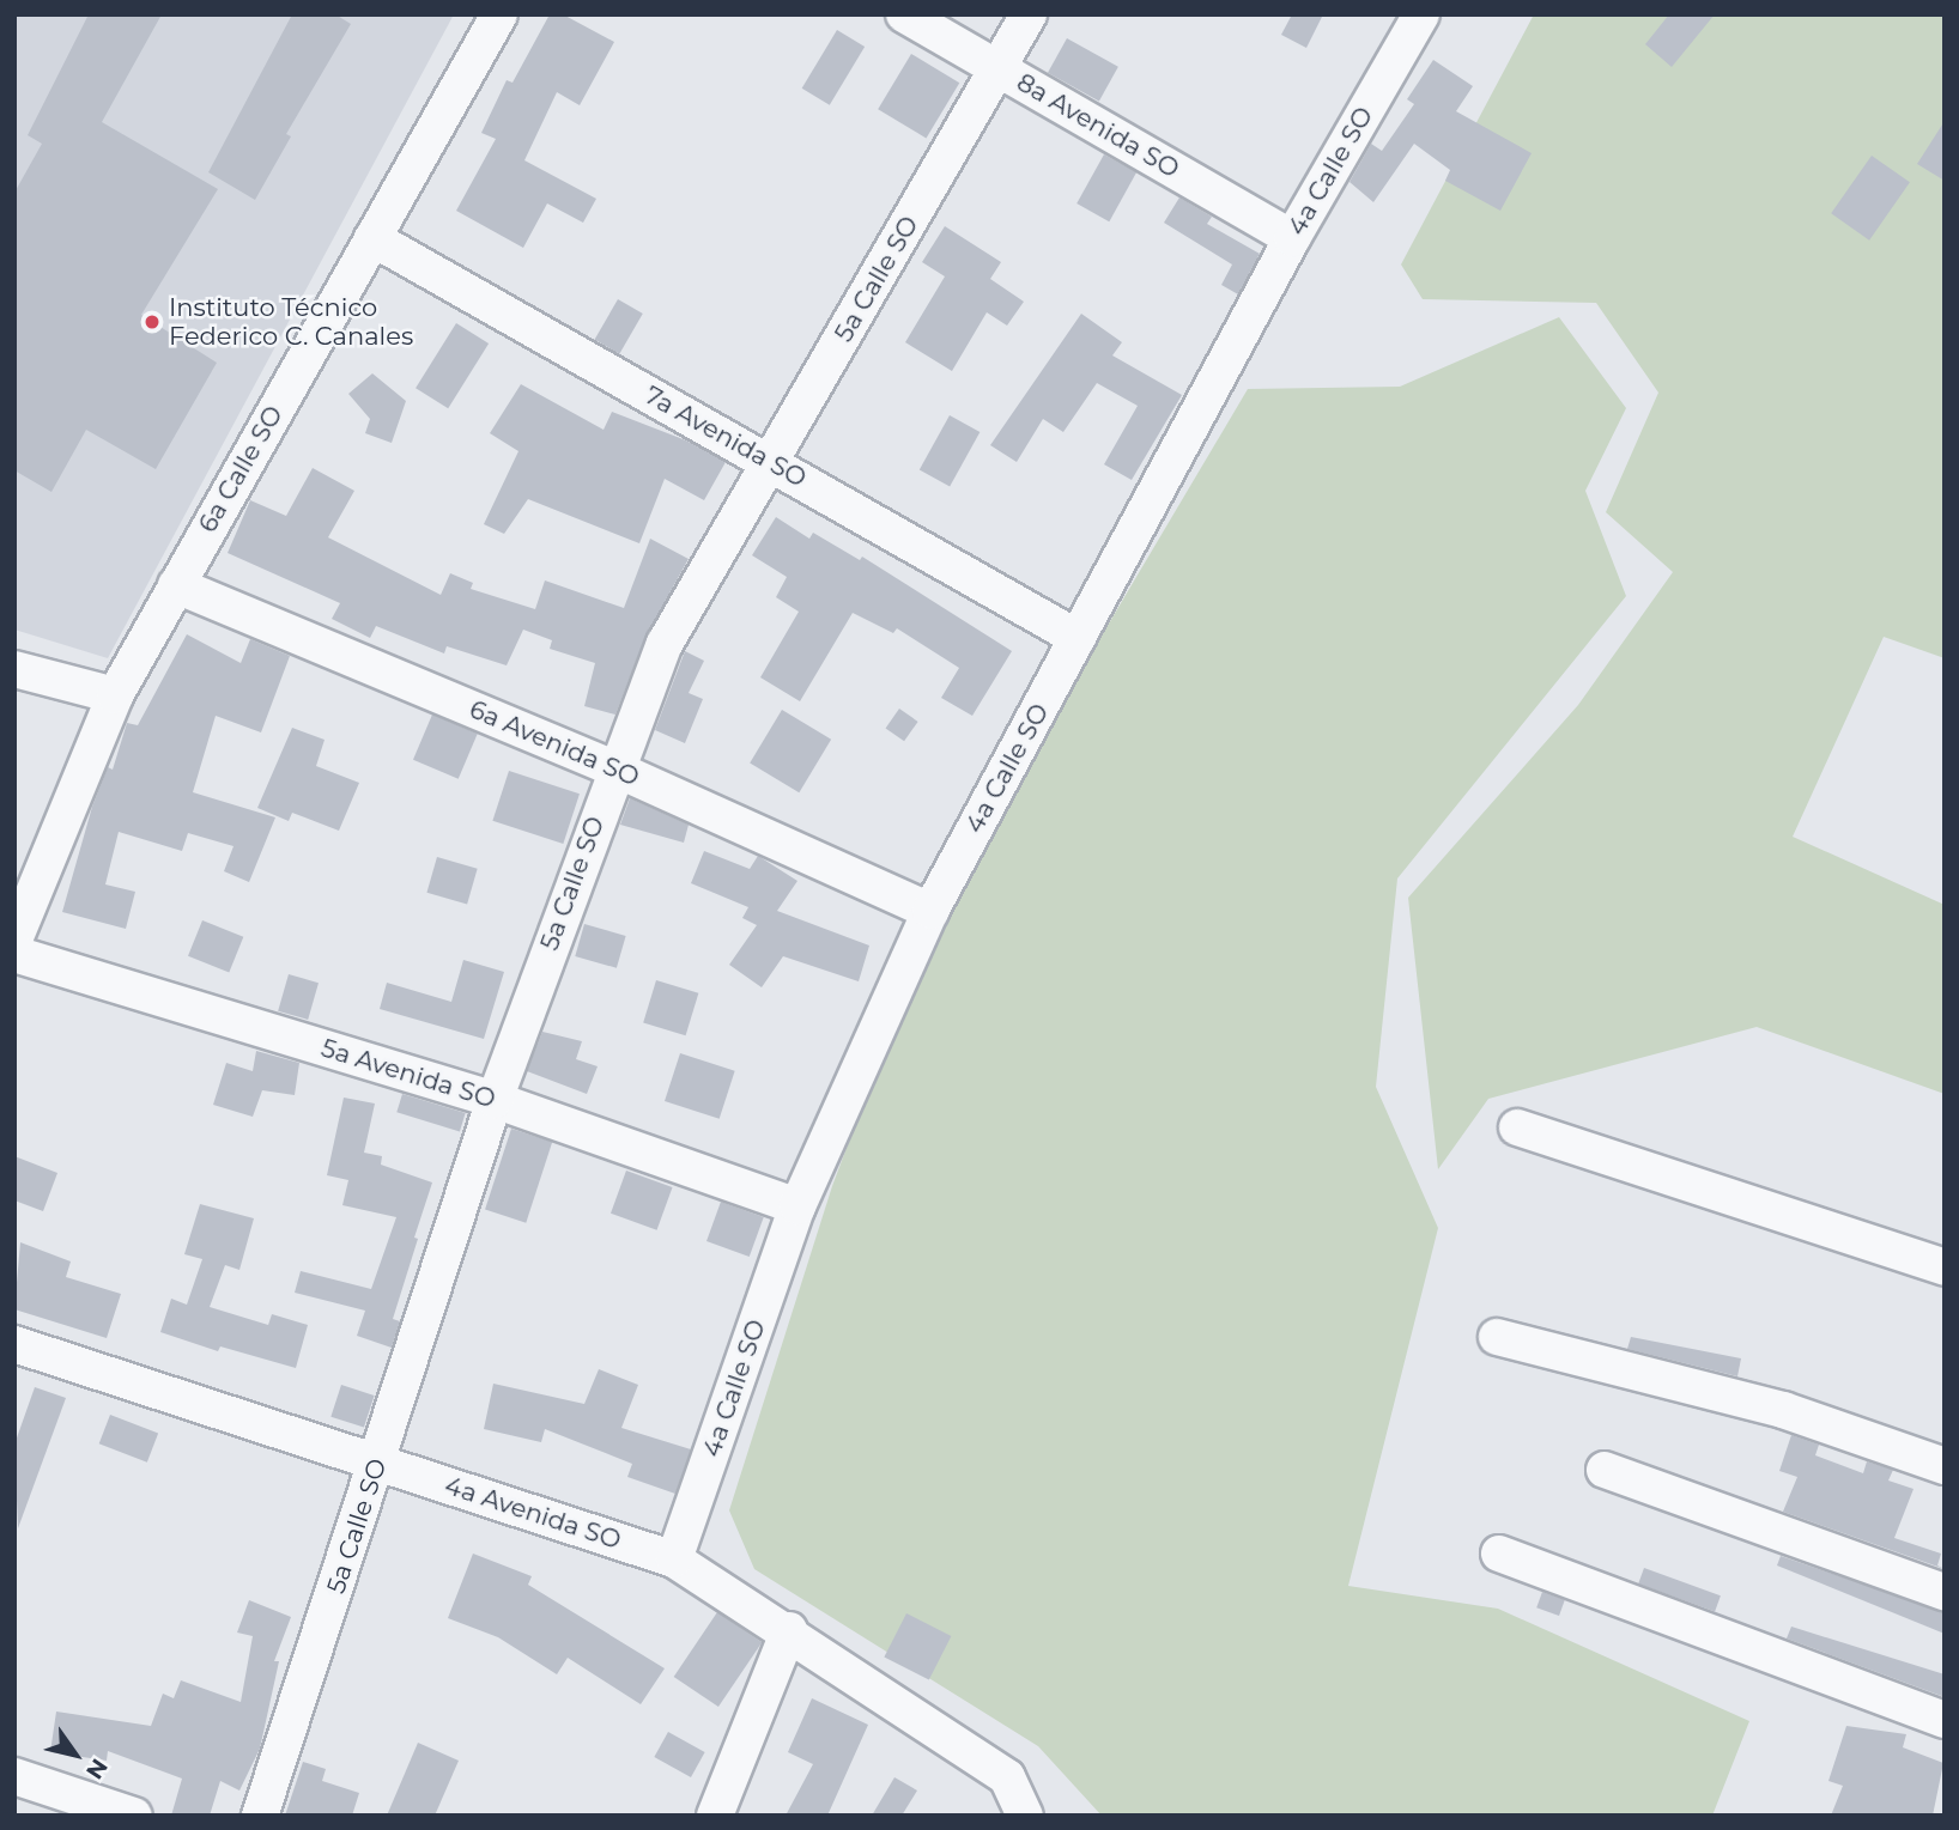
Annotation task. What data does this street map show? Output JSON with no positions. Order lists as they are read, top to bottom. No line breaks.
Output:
{"streets":{"street":["8a Avenida SO","4a Calle SO","5a Calle SO","7a Avenida SO","6a Calle SO","6a Avenida SO","5a Avenida SO","4a Avenida SO"]},"crossings":[["8a Avenida SO","4a Calle SO"],["8a Avenida SO","5a Calle SO"],["4a Calle SO","7a Avenida SO"],["4a Calle SO","6a Avenida SO"],["4a Calle SO","5a Avenida SO"],["4a Calle SO","4a Avenida SO"],["5a Calle SO","7a Avenida SO"],["5a Calle SO","6a Avenida SO"],["5a Calle SO","5a Avenida SO"],["5a Calle SO","4a Avenida SO"],["7a Avenida SO","6a Calle SO"],["6a Calle SO","6a Avenida SO"]],"places":["Instituto Técnico Federico C. Canales"],"north":"bottom right"}
